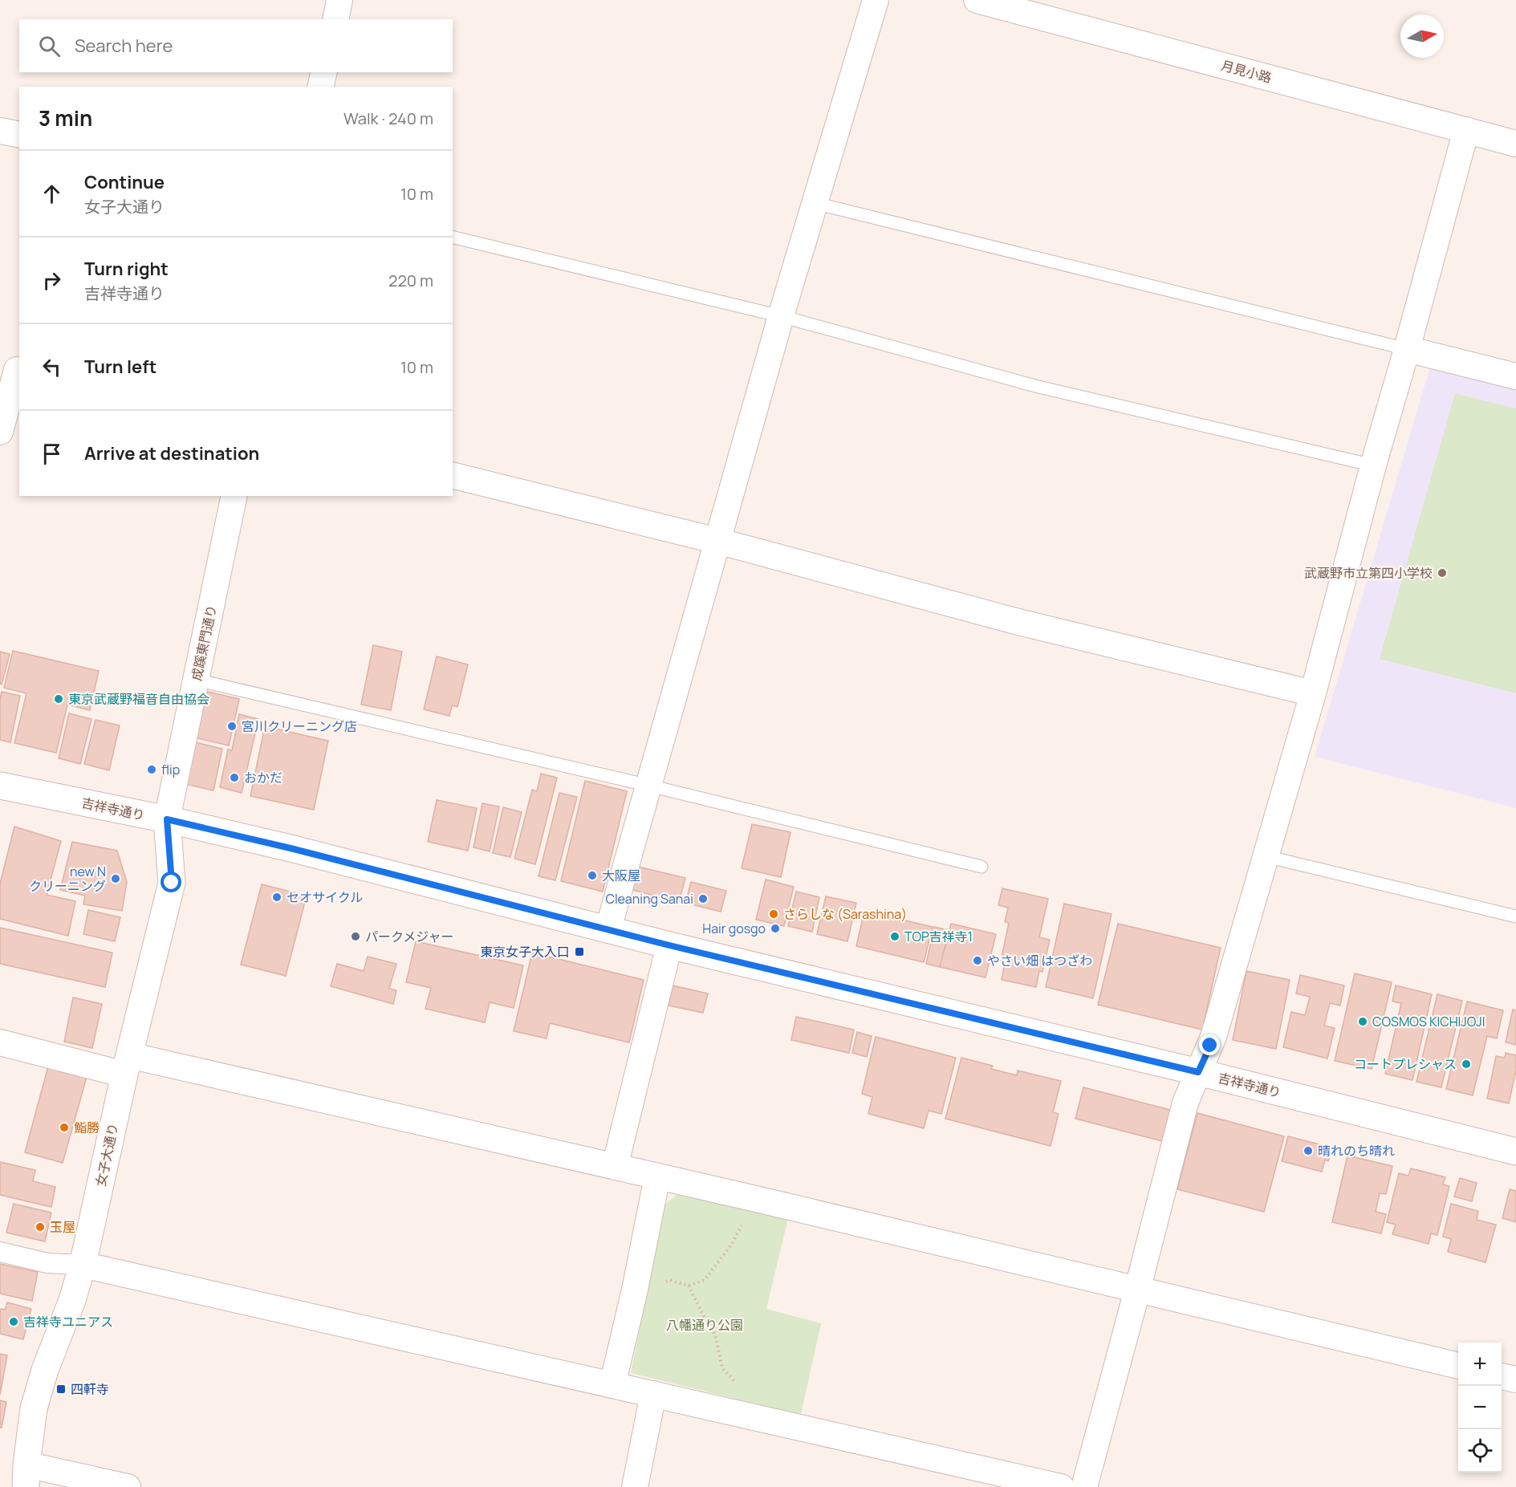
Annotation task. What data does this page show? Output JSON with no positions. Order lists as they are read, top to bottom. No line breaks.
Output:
{"streets":{"main road":["吉祥寺通り","女子大通り"],"street":["月見小路","成蹊東門通り"]},"crossings":[["成蹊東門通り","吉祥寺通り"],["成蹊東門通り","女子大通り"],["吉祥寺通り","女子大通り"]],"parks":["八幡通り公園"],"places":{"other":["武蔵野市立第四小学校","東京武蔵野福音自由協会","宮川クリーニング店","flip","おかだ","大阪屋","new N クリーニング","セオサイクル","Cleaning Sanai","さらしな (Sarashina)","Hair gosgo","パークメジャー","TOP吉祥寺1","やさい畑 はつざわ","COSMOS KICHIJOJI","コートプレシャス","鮨勝","晴れのち晴れ","玉屋","吉祥寺ユニアス"],"transit":["東京女子大入口","四軒寺"]},"north":"right","page":{"search":"Search here","heading":["3 min","Walk · 240 m"],"list":[["Continue","女子大通り","10 m"],["Turn right","吉祥寺通り","220 m"],["Turn left","10 m"],"Arrive at destination"],"map_buttons":["+","−"]}}
